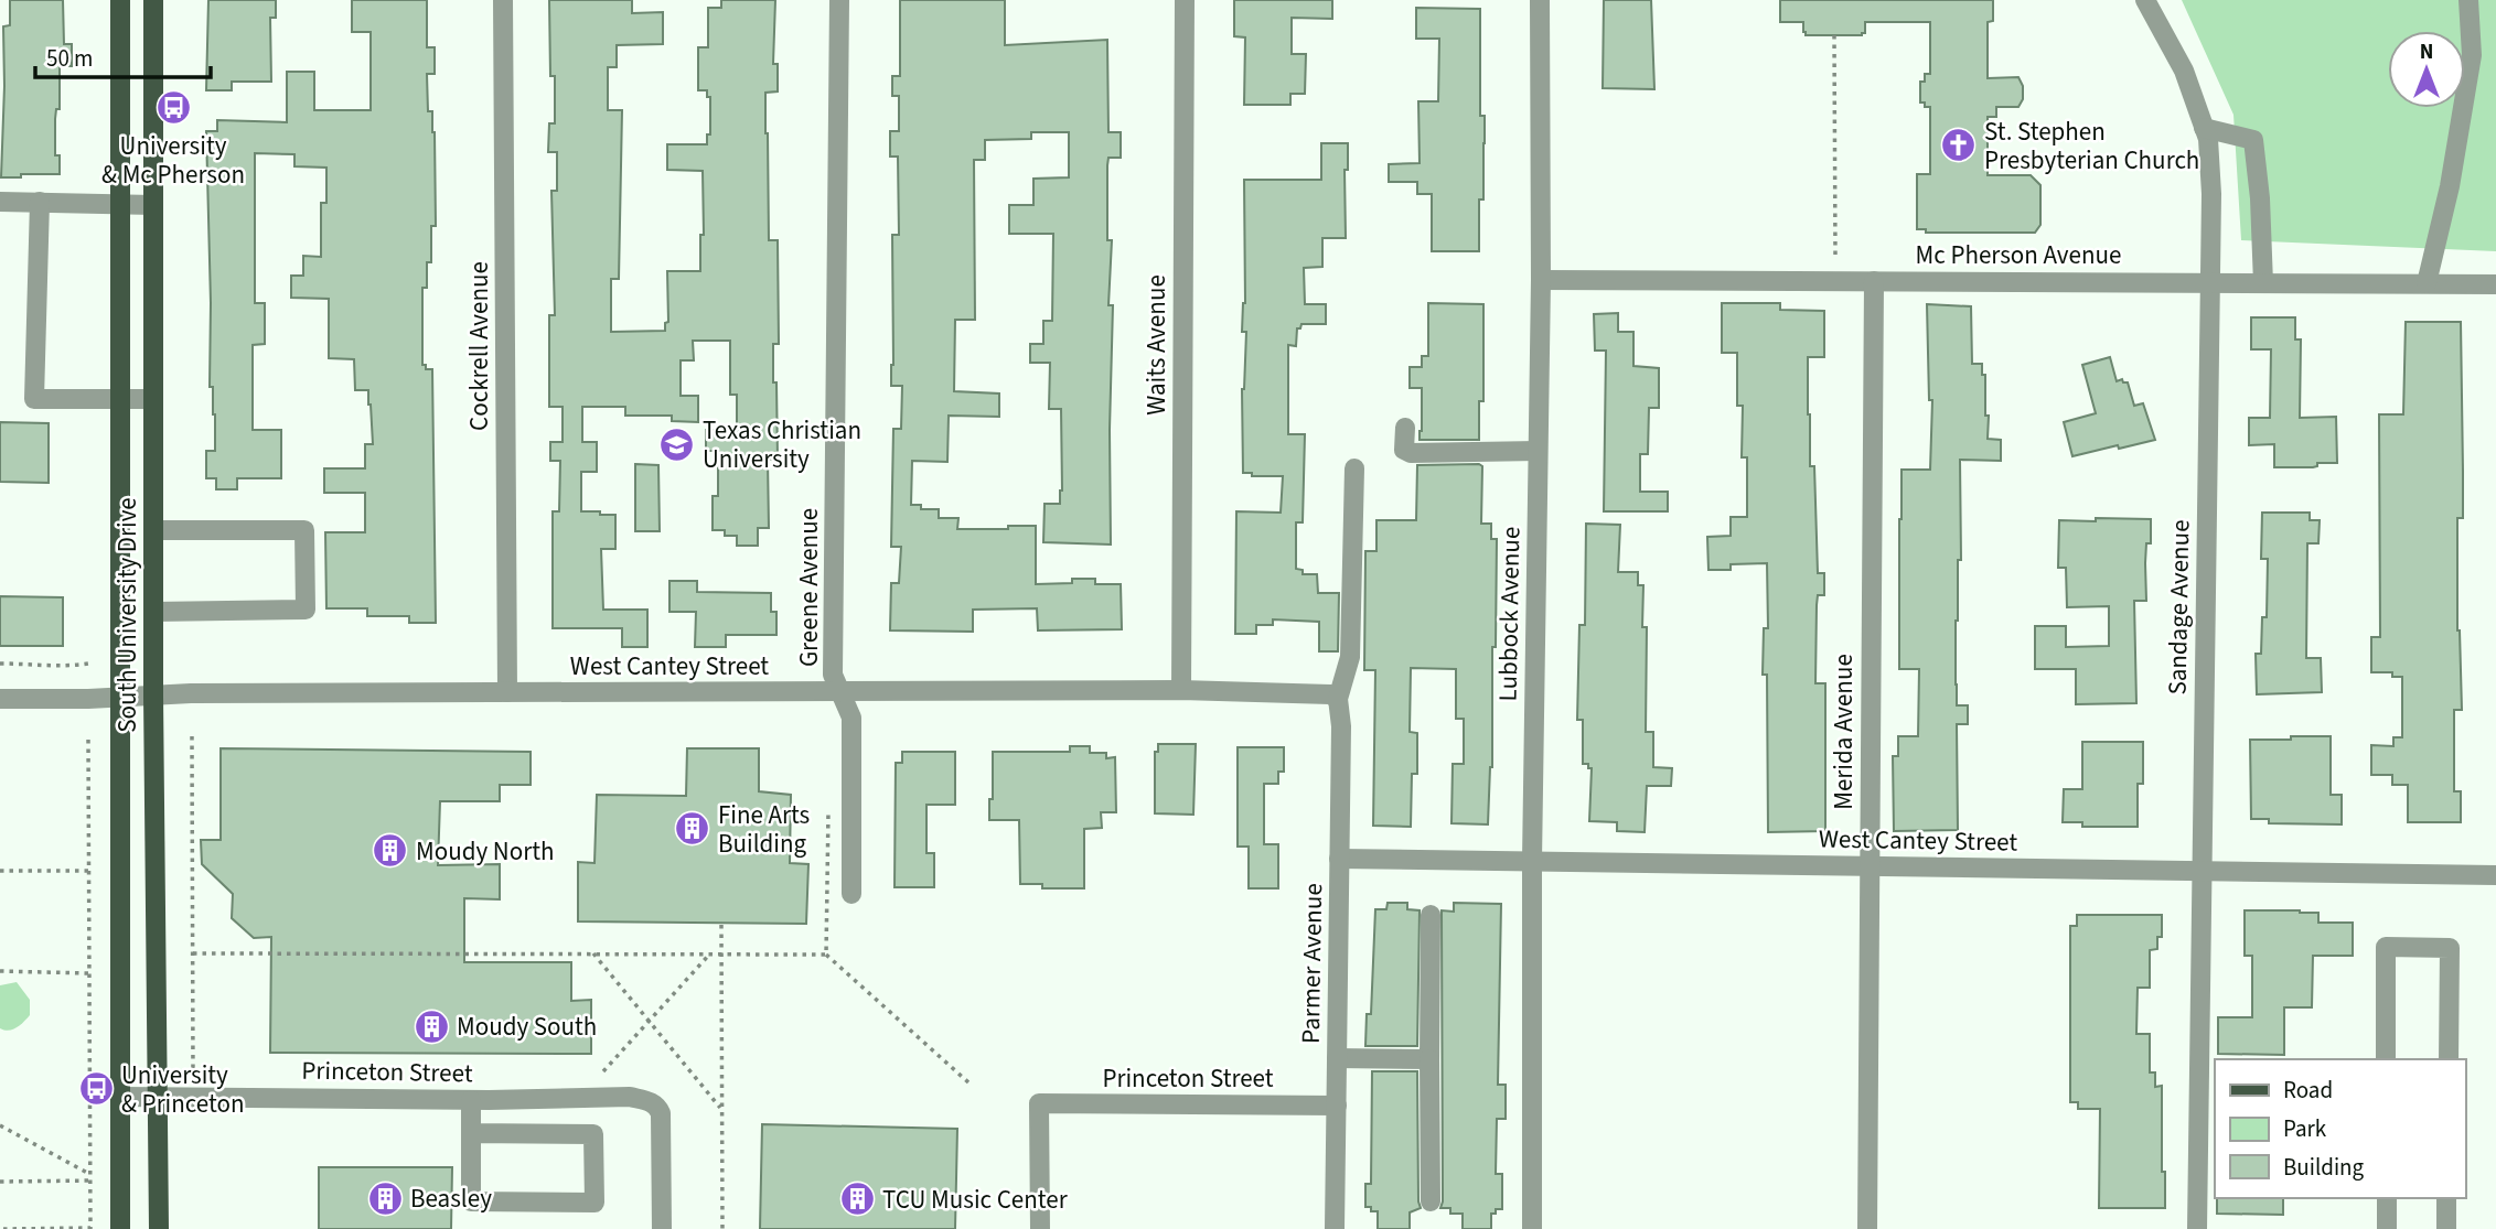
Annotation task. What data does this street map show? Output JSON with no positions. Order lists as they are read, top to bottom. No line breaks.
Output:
{"streets":{"main road":["South University Drive"],"street":["Mc Pherson Avenue","Waits Avenue","Cockrell Avenue","Greene Avenue","Sandage Avenue","Lubbock Avenue","West Cantey Street","Merida Avenue","Parmer Avenue","Princeton Street"]},"crossings":[["Mc Pherson Avenue","Sandage Avenue"],["Mc Pherson Avenue","Lubbock Avenue"],["Mc Pherson Avenue","Merida Avenue"],["Waits Avenue","West Cantey Street"],["Cockrell Avenue","West Cantey Street"],["Greene Avenue","West Cantey Street"],["Sandage Avenue","West Cantey Street"],["Lubbock Avenue","West Cantey Street"],["South University Drive","West Cantey Street"],["South University Drive","Princeton Street"],["West Cantey Street","Merida Avenue"],["West Cantey Street","Parmer Avenue"],["Parmer Avenue","Princeton Street"]],"places":{"bus stop":["University & Mc Pherson","University & Princeton"],"church":["St. Stephen Presbyterian Church"],"school or university":["Texas Christian University"],"building":["Fine Arts Building","Moudy North","Moudy South","Beasley","TCU Music Center"]},"legend":["Road","Park","Building"],"scale_bar":"50 m","north":"top"}
